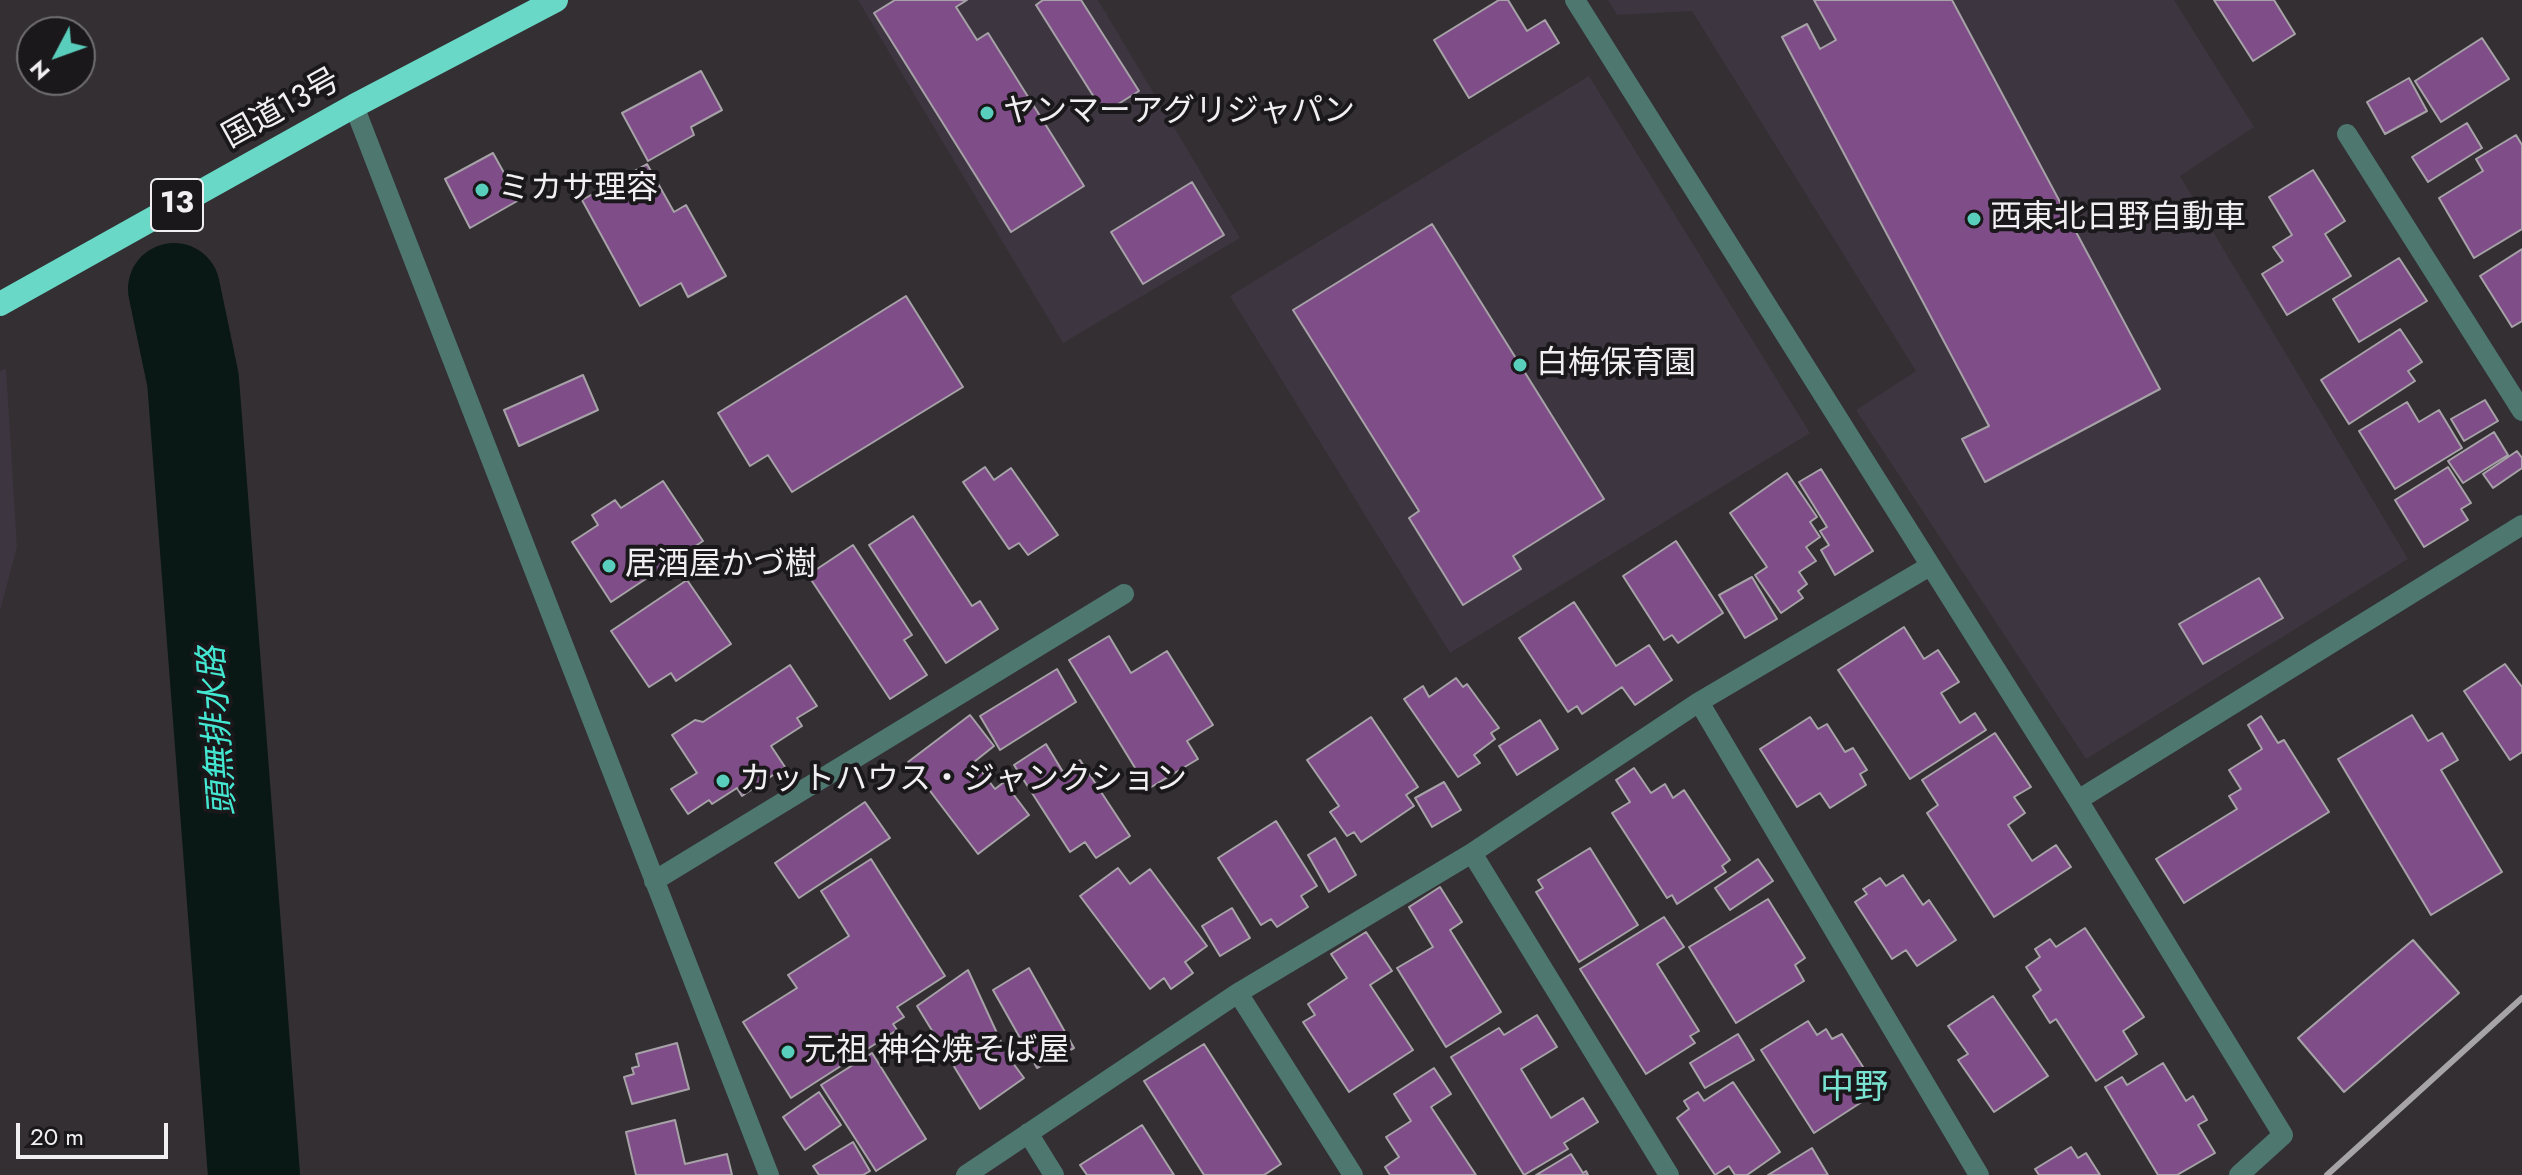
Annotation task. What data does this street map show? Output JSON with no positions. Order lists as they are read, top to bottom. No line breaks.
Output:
{"streets":{"highway":["国道13号","13"]},"districts":["中野"],"water":["頭無排水路"],"places":["ヤンマーアグリジャパン","ミカサ理容","西東北日野自動車","白梅保育園","居酒屋かづ樹","カットハウス・ジャンクション","元祖 神谷焼そば屋"],"scale_bar":"20 m","north":"bottom left"}
